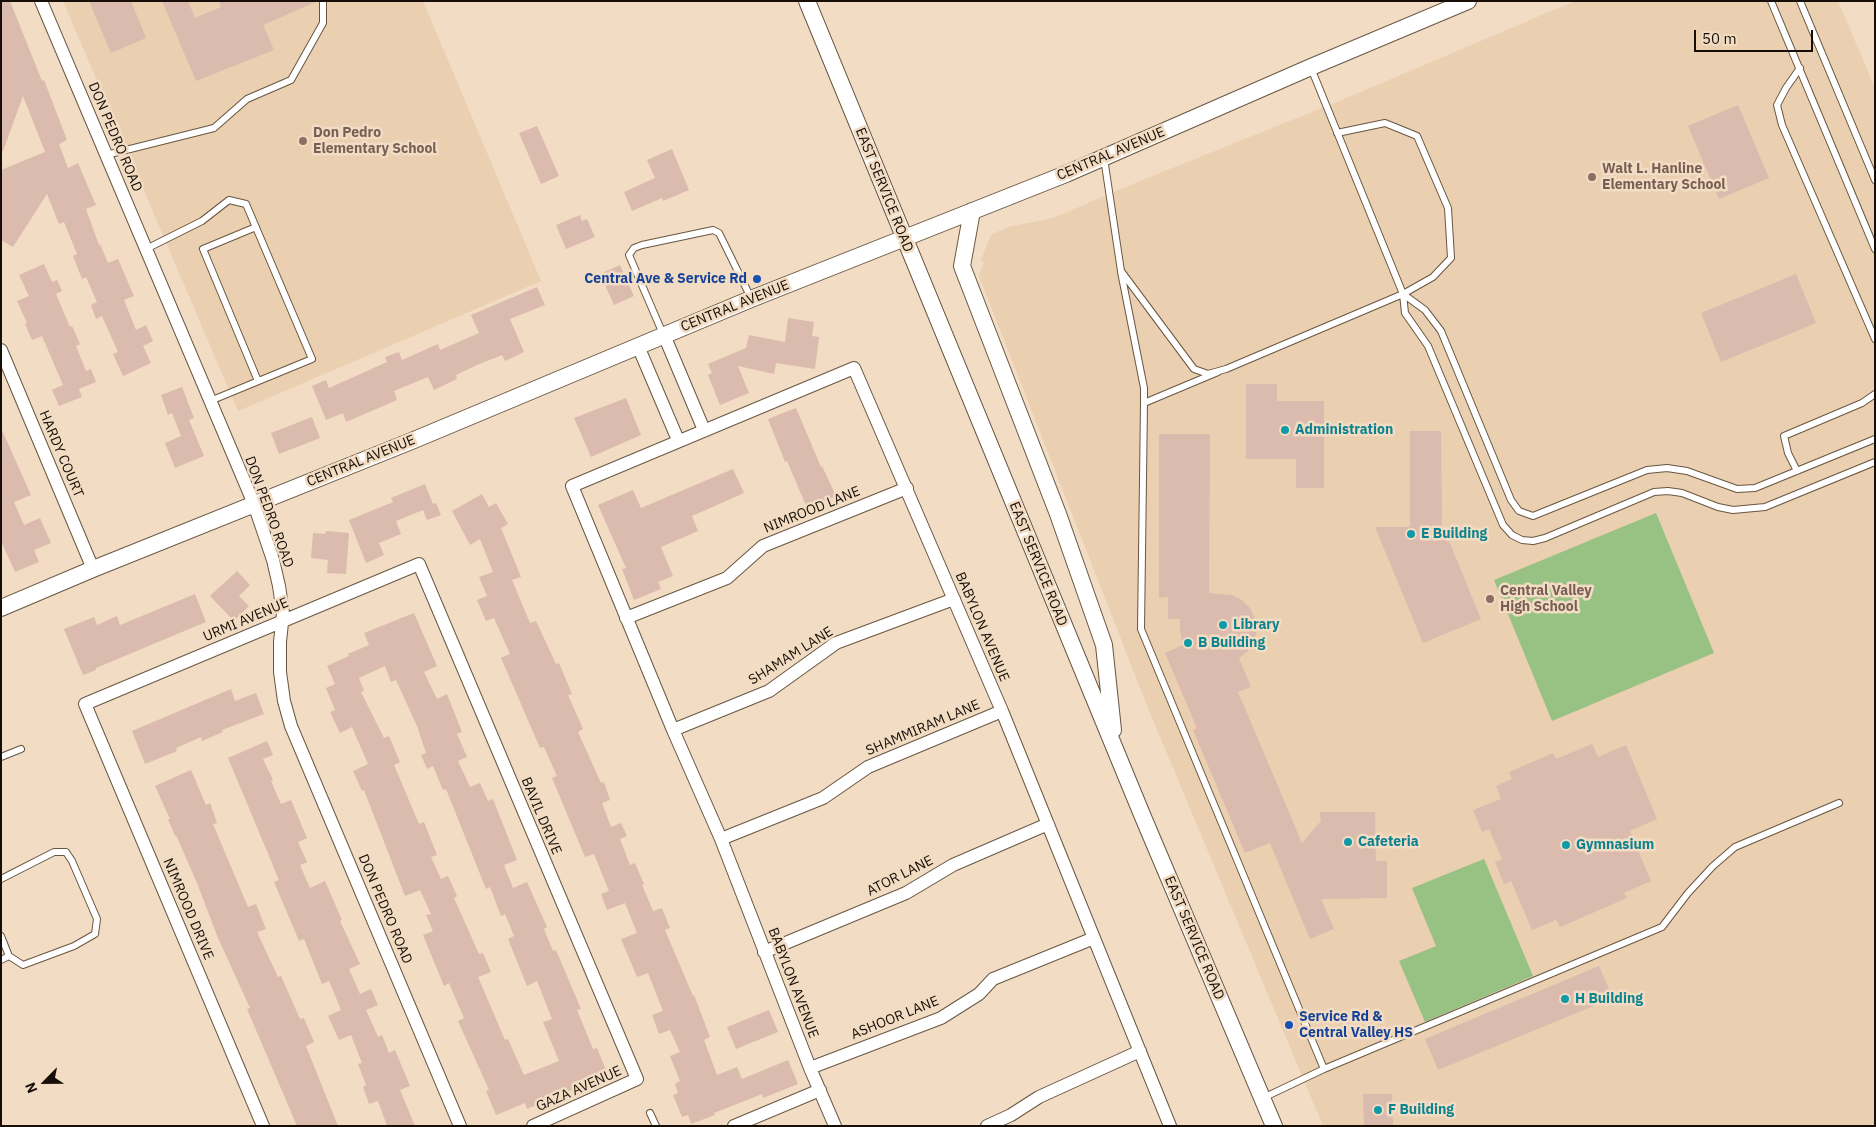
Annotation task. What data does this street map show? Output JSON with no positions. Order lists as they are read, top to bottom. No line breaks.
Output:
{"streets":{"street":["DON PEDRO ROAD","CENTRAL AVENUE","EAST SERVICE ROAD","HARDY COURT","NIMROOD LANE","URMI AVENUE","BABYLON AVENUE","SHAMAM LANE","SHAMMIRAM LANE","BAVIL DRIVE","ATOR LANE","NIMROOD DRIVE","ASHOOR LANE","GAZA AVENUE"]},"crossings":[["DON PEDRO ROAD","CENTRAL AVENUE"],["DON PEDRO ROAD","URMI AVENUE"],["CENTRAL AVENUE","EAST SERVICE ROAD"],["CENTRAL AVENUE","HARDY COURT"],["NIMROOD LANE","BABYLON AVENUE"],["URMI AVENUE","BAVIL DRIVE"],["URMI AVENUE","NIMROOD DRIVE"],["BABYLON AVENUE","SHAMAM LANE"],["BABYLON AVENUE","SHAMMIRAM LANE"],["BABYLON AVENUE","ATOR LANE"],["BABYLON AVENUE","ASHOOR LANE"],["BAVIL DRIVE","GAZA AVENUE"]],"places":["Don Pedro Elementary School","Walt L. Hanline Elementary School","Central Ave & Service Rd","Administration","E Building","Central Valley High School","Library","B Building","Cafeteria","Gymnasium","H Building","Service Rd & Central Valley HS","F Building"],"scale_bar":"50 m","north":"bottom left"}
